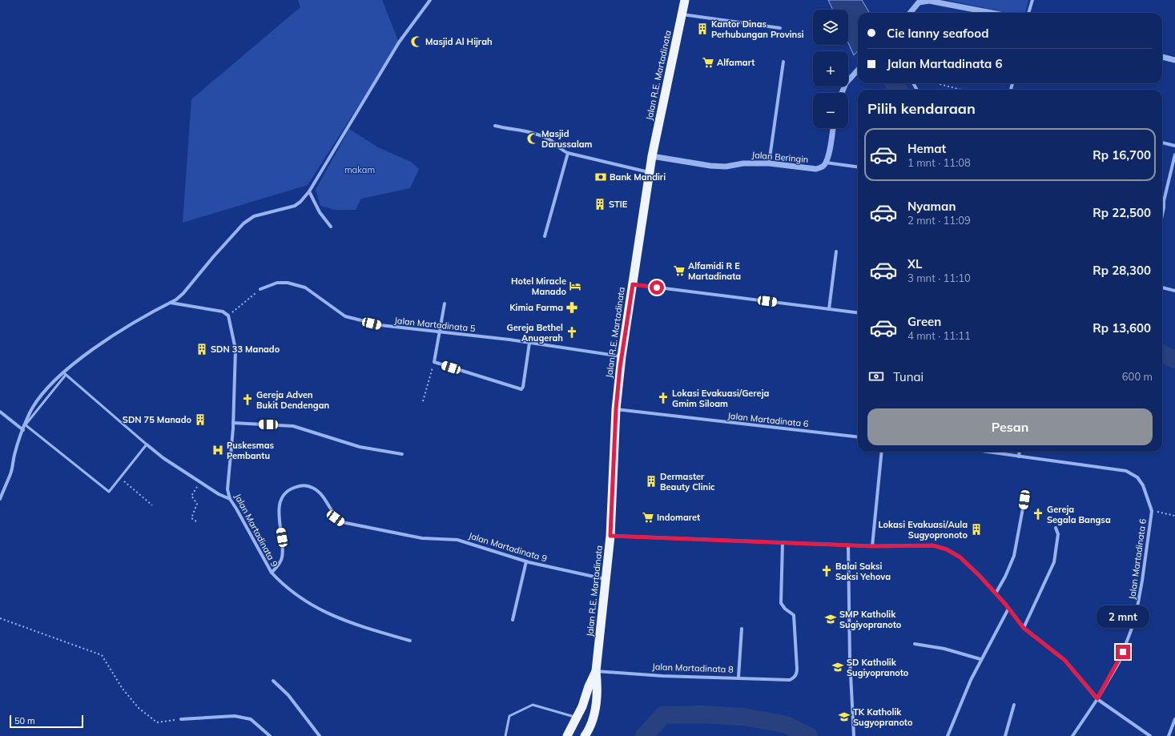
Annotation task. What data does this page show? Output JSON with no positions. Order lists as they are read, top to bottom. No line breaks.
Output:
{"streets":{"highway":["Jalan R.E. Martadinata"],"street":["Jalan Beringin","Jalan Martadinata 5","Jalan Martadinata 6","Jalan Martadinata 9","Jalan Martadinata 8"]},"crossings":[["Jalan R.E. Martadinata","Jalan Beringin"],["Jalan R.E. Martadinata","Jalan Martadinata 5"],["Jalan R.E. Martadinata","Jalan Martadinata 6"],["Jalan R.E. Martadinata","Jalan Martadinata 9"],["Jalan R.E. Martadinata","Jalan Martadinata 8"]],"parks":["makam"],"places":{"building":["Kantor Dinas Perhubungan Provinsi","STIE","SDN 33 Manado","SDN 75 Manado","Dermaster Beauty Clinic","Lokasi Evakuasi/Aula Sugyopronoto"],"mosque":["Masjid Al Hijrah","Masjid Darussalam"],"supermarket":["Alfamart","Alfamidi R E Martadinata","Indomaret"],"bank":["Bank Mandiri"],"hotel":["Hotel Miracle Manado"],"pharmacy":["Kimia Farma"],"church":["Gereja Bethel Anugerah","Lokasi Evakuasi/Gereja Gmim Siloam","Gereja Adven Bukit Dendengan","Gereja Segala Bangsa","Balai Saksi Saksi Yehova"],"hospital":["Puskesmas Pembantu"],"school or university":["SMP Katholik Sugiyopranoto","SD Katholik Sugiyopranoto","TK Katholik Sugyopranoto"]},"scale_bar":"50 m","page":{"map_buttons":["+","−"],"banner":["Cie lanny seafood","Jalan Martadinata 6"],"heading":"Pilih kendaraan","list":[{"name":"Hemat","note":"1 mnt · 11:08","value":"Rp 16,700"},{"name":"Nyaman","note":"2 mnt · 11:09","value":"Rp 22,500"},{"name":"XL","note":"3 mnt · 11:10","value":"Rp 28,300"},{"name":"Green","note":"4 mnt · 11:11","value":"Rp 13,600"}],"pay":["Tunai","600 m"],"buttons":"Pesan","bubble":"2 mnt","scale":"50 m"}}
